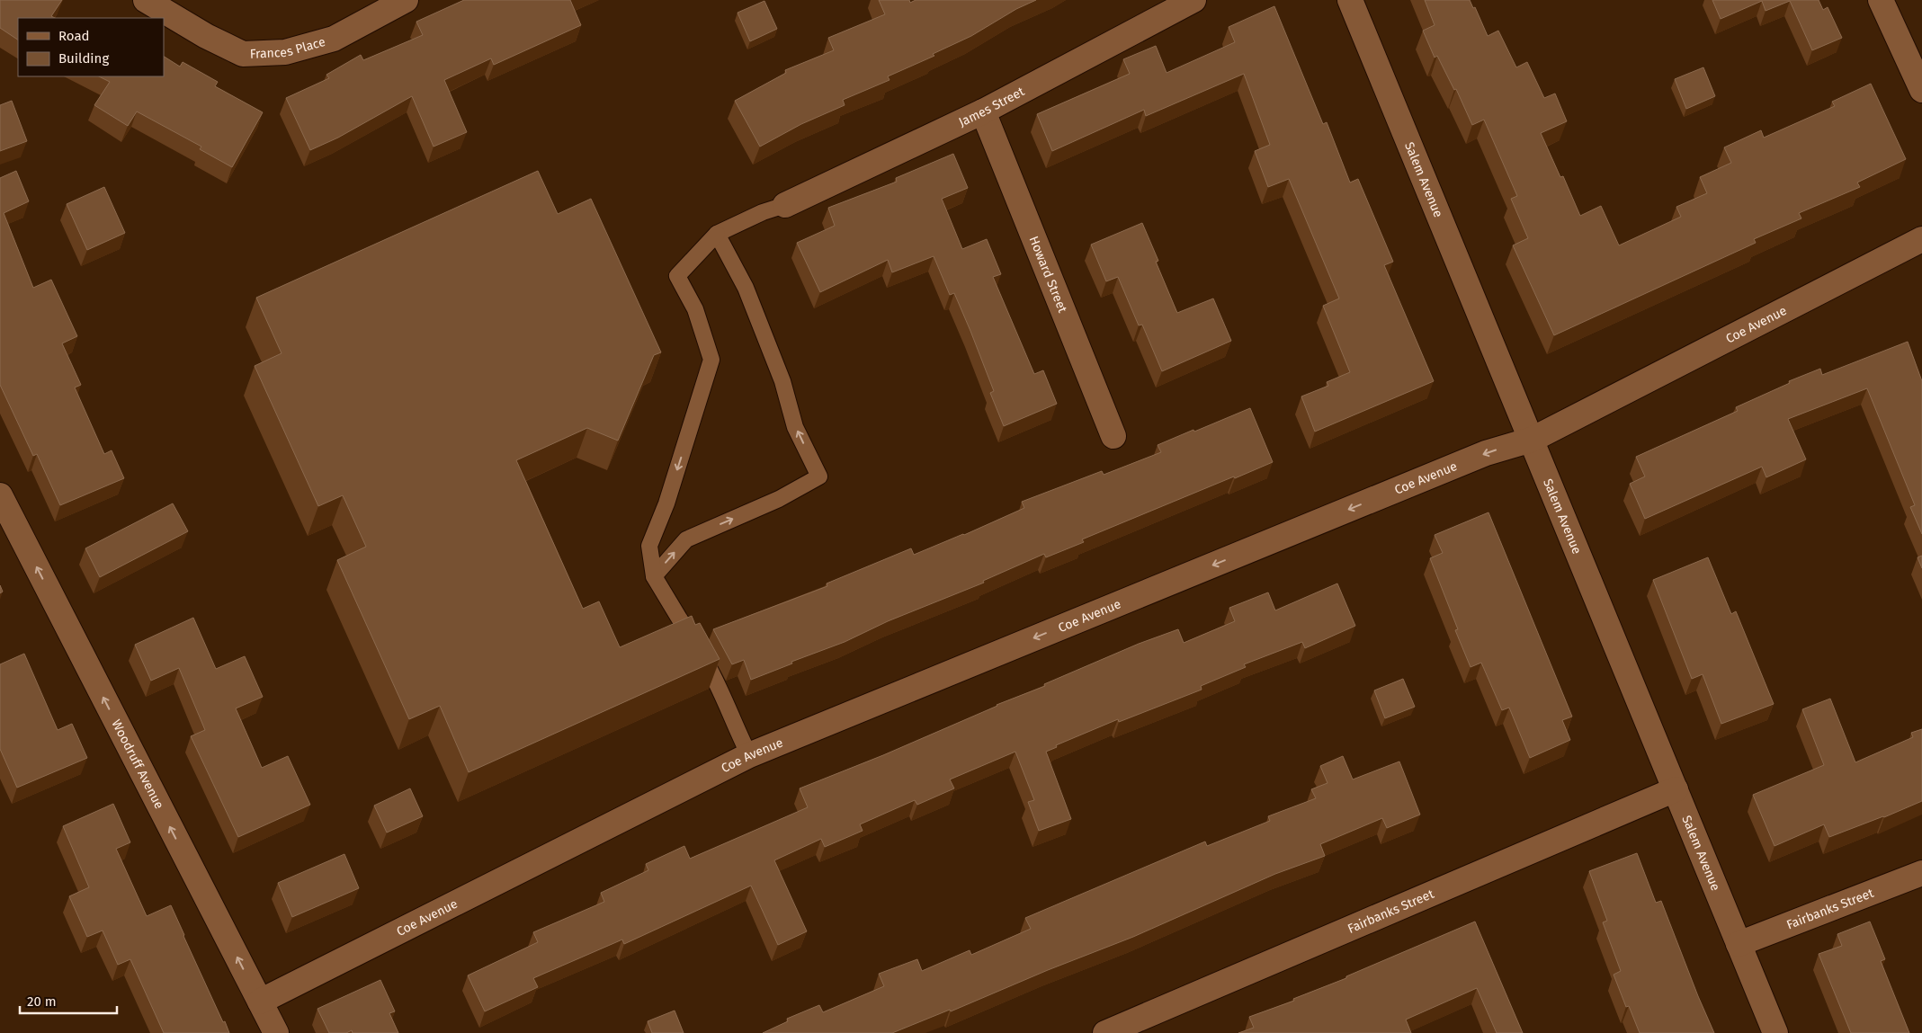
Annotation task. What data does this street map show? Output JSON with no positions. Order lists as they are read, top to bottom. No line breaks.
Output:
{"streets":{"street":["Frances Place","James Street","Salem Avenue","Howard Street","Coe Avenue","Woodruff Avenue","Fairbanks Street"]},"crossings":[["James Street","Howard Street"],["Salem Avenue","Coe Avenue"],["Salem Avenue","Fairbanks Street"],["Coe Avenue","Woodruff Avenue"]],"one_way":["Coe Avenue","Woodruff Avenue"],"legend":["Road","Building"],"scale_bar":"20 m"}
